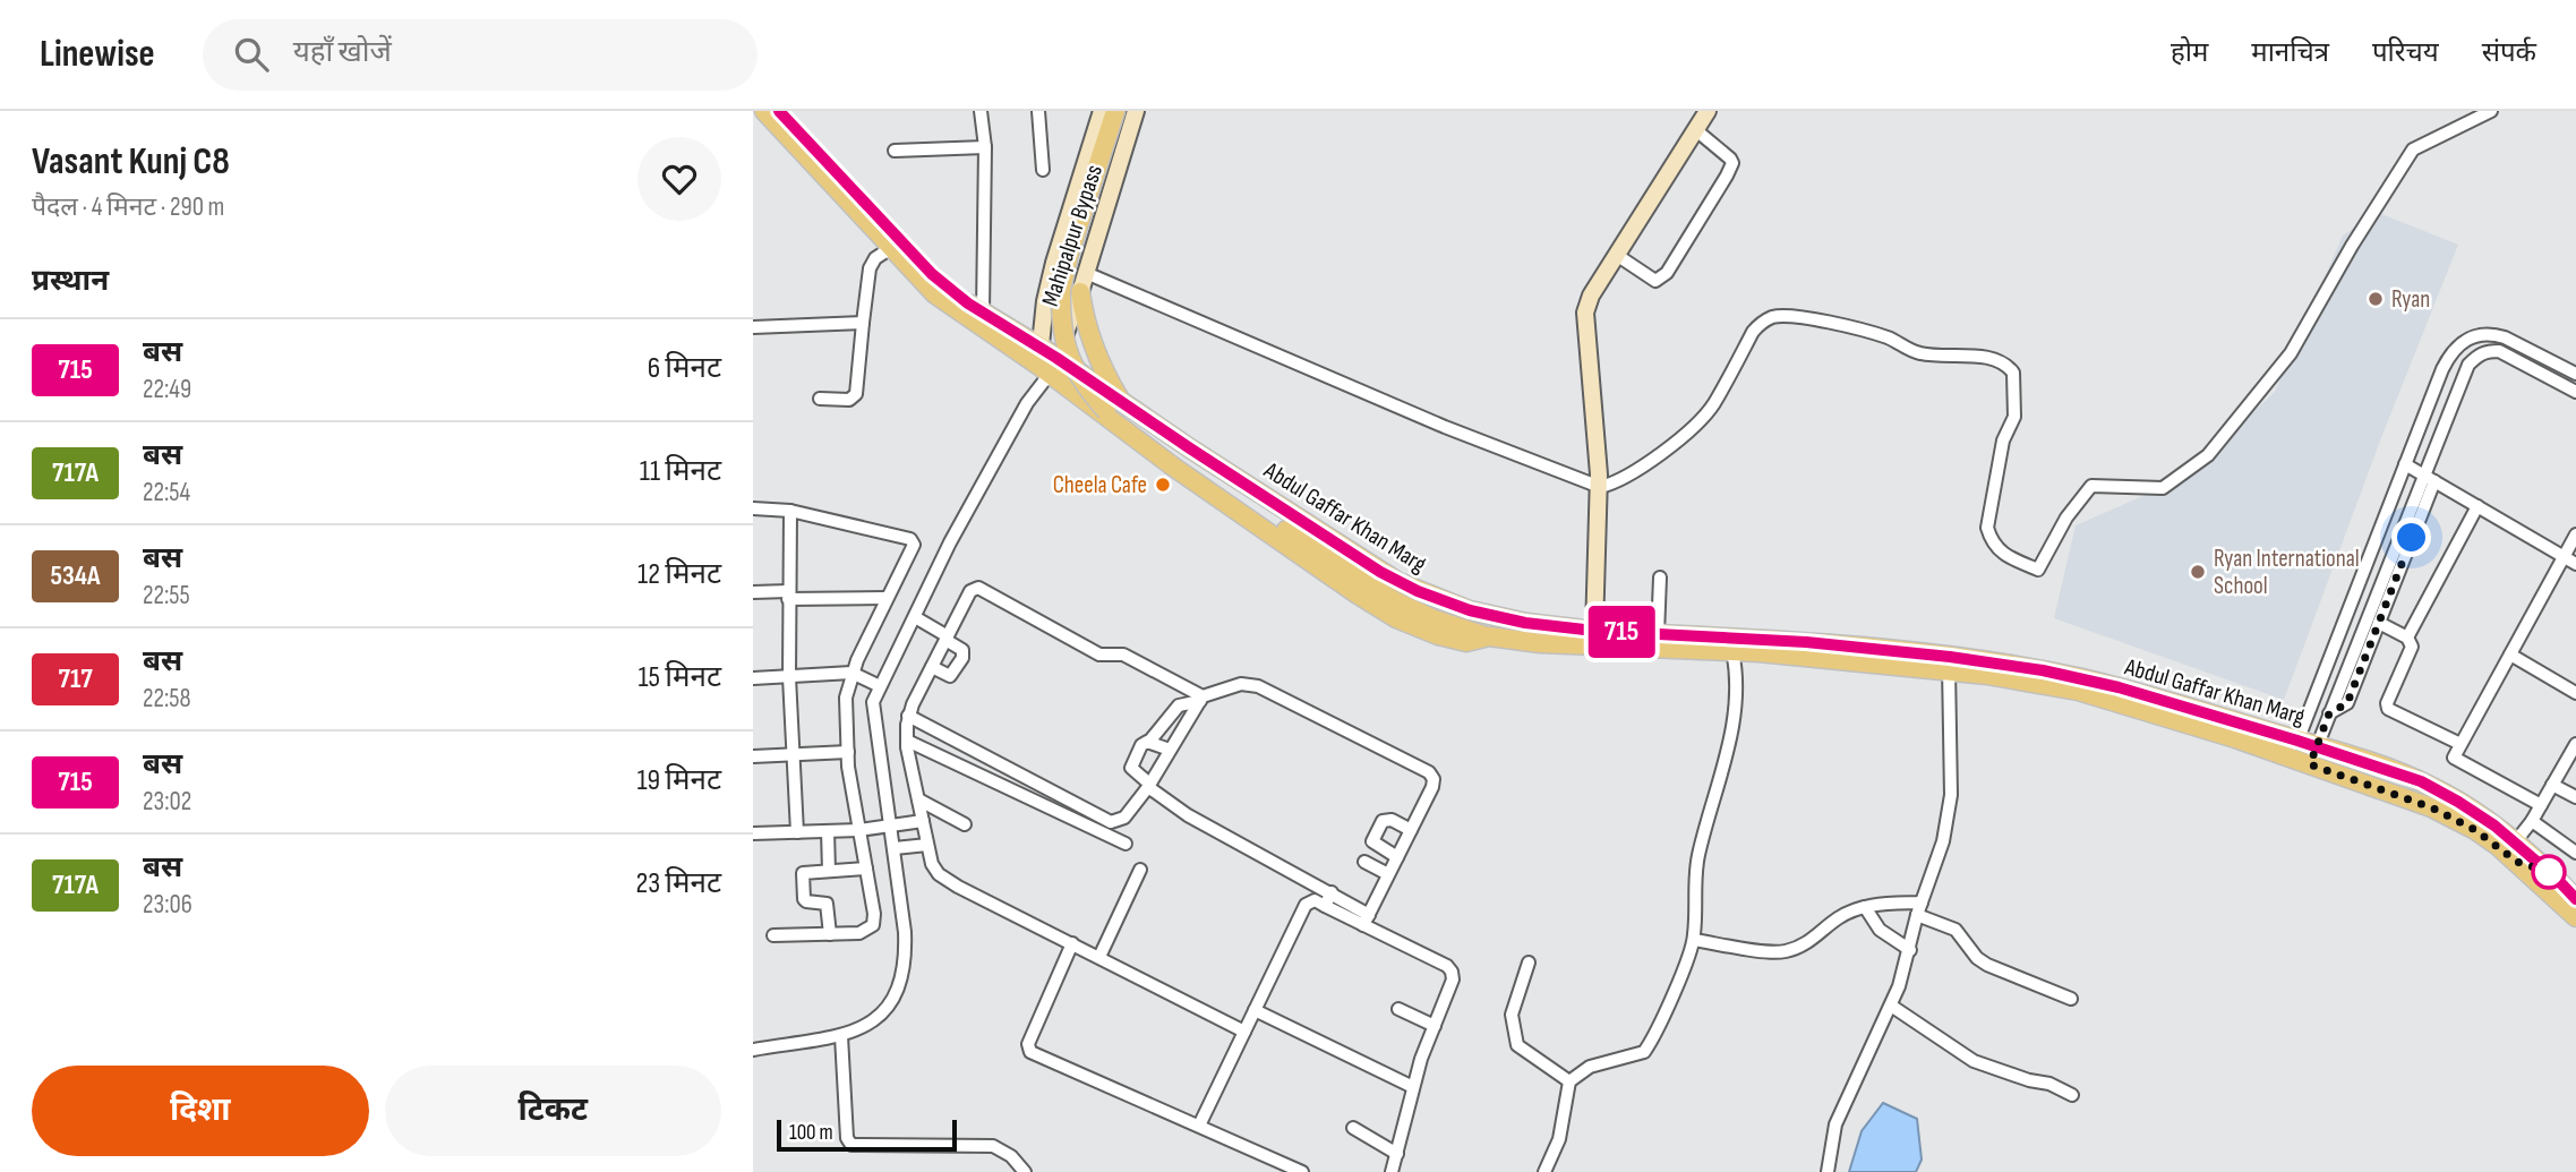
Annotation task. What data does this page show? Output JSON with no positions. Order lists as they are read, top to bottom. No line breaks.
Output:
{"streets":{"main road":["Abdul Gaffar Khan Marg"],"street":["Mahipalpur Bypass"]},"crossings":[["Mahipalpur Bypass","Abdul Gaffar Khan Marg"]],"places":["Ryan","Cheela Cafe","Ryan International School"],"lines":["bus line 715"],"scale_bar":"100 m","page":{"header":"Linewise","search":"यहाँ खोजें","nav":["होम","मानचित्र","परिचय","संपर्क"],"heading":[["Vasant Kunj C8","पैदल · 4 मिनट · 290 m"],"प्रस्थान"],"on_map":"715","list":[{"mark":"715","name":"बस","note":"22:49","value":"6 मिनट"},{"mark":"717A","name":"बस","note":"22:54","value":"11 मिनट"},{"mark":"534A","name":"बस","note":"22:55","value":"12 मिनट"},{"mark":"717","name":"बस","note":"22:58","value":"15 मिनट"},{"mark":"715","name":"बस","note":"23:02","value":"19 मिनट"},{"mark":"717A","name":"बस","note":"23:06","value":"23 मिनट"}],"buttons":["दिशा","टिकट"],"scale":"100 m"}}
